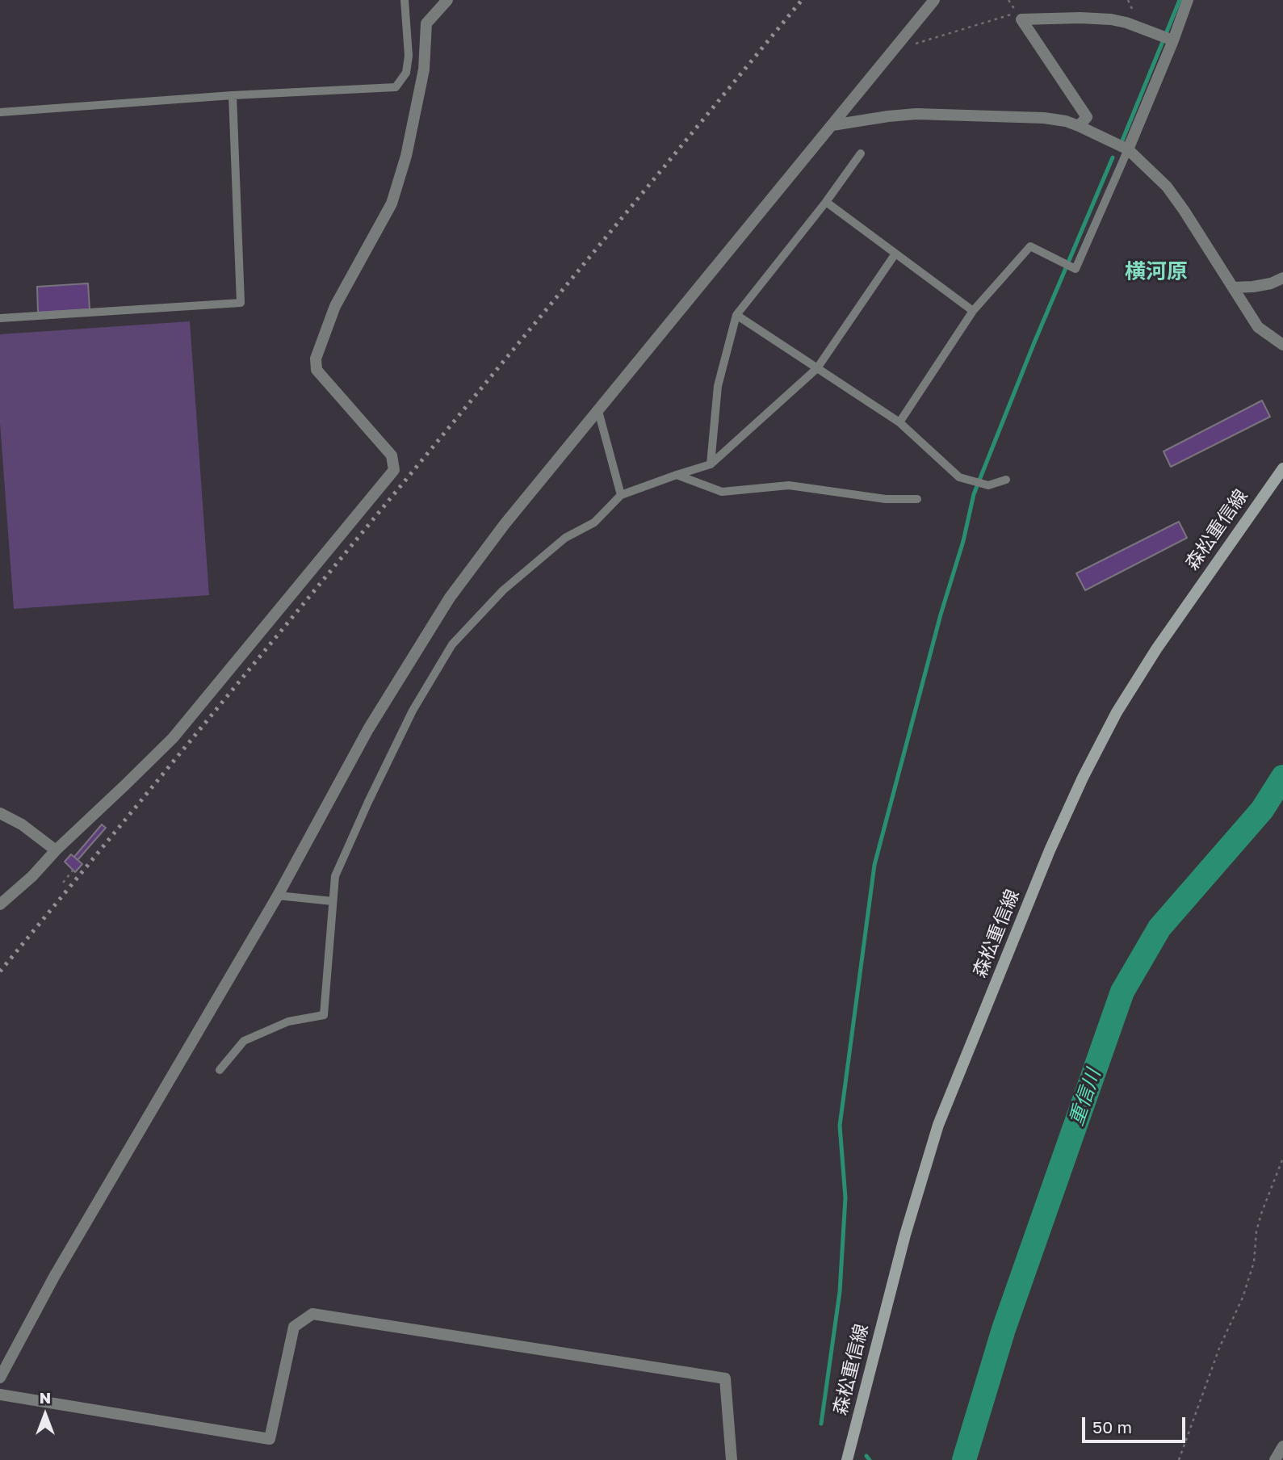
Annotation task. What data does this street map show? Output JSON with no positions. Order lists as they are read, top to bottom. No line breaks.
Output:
{"streets":{"main road":["森松重信線"]},"districts":["横河原"],"water":["重信川"],"scale_bar":"50 m","north":"top"}
